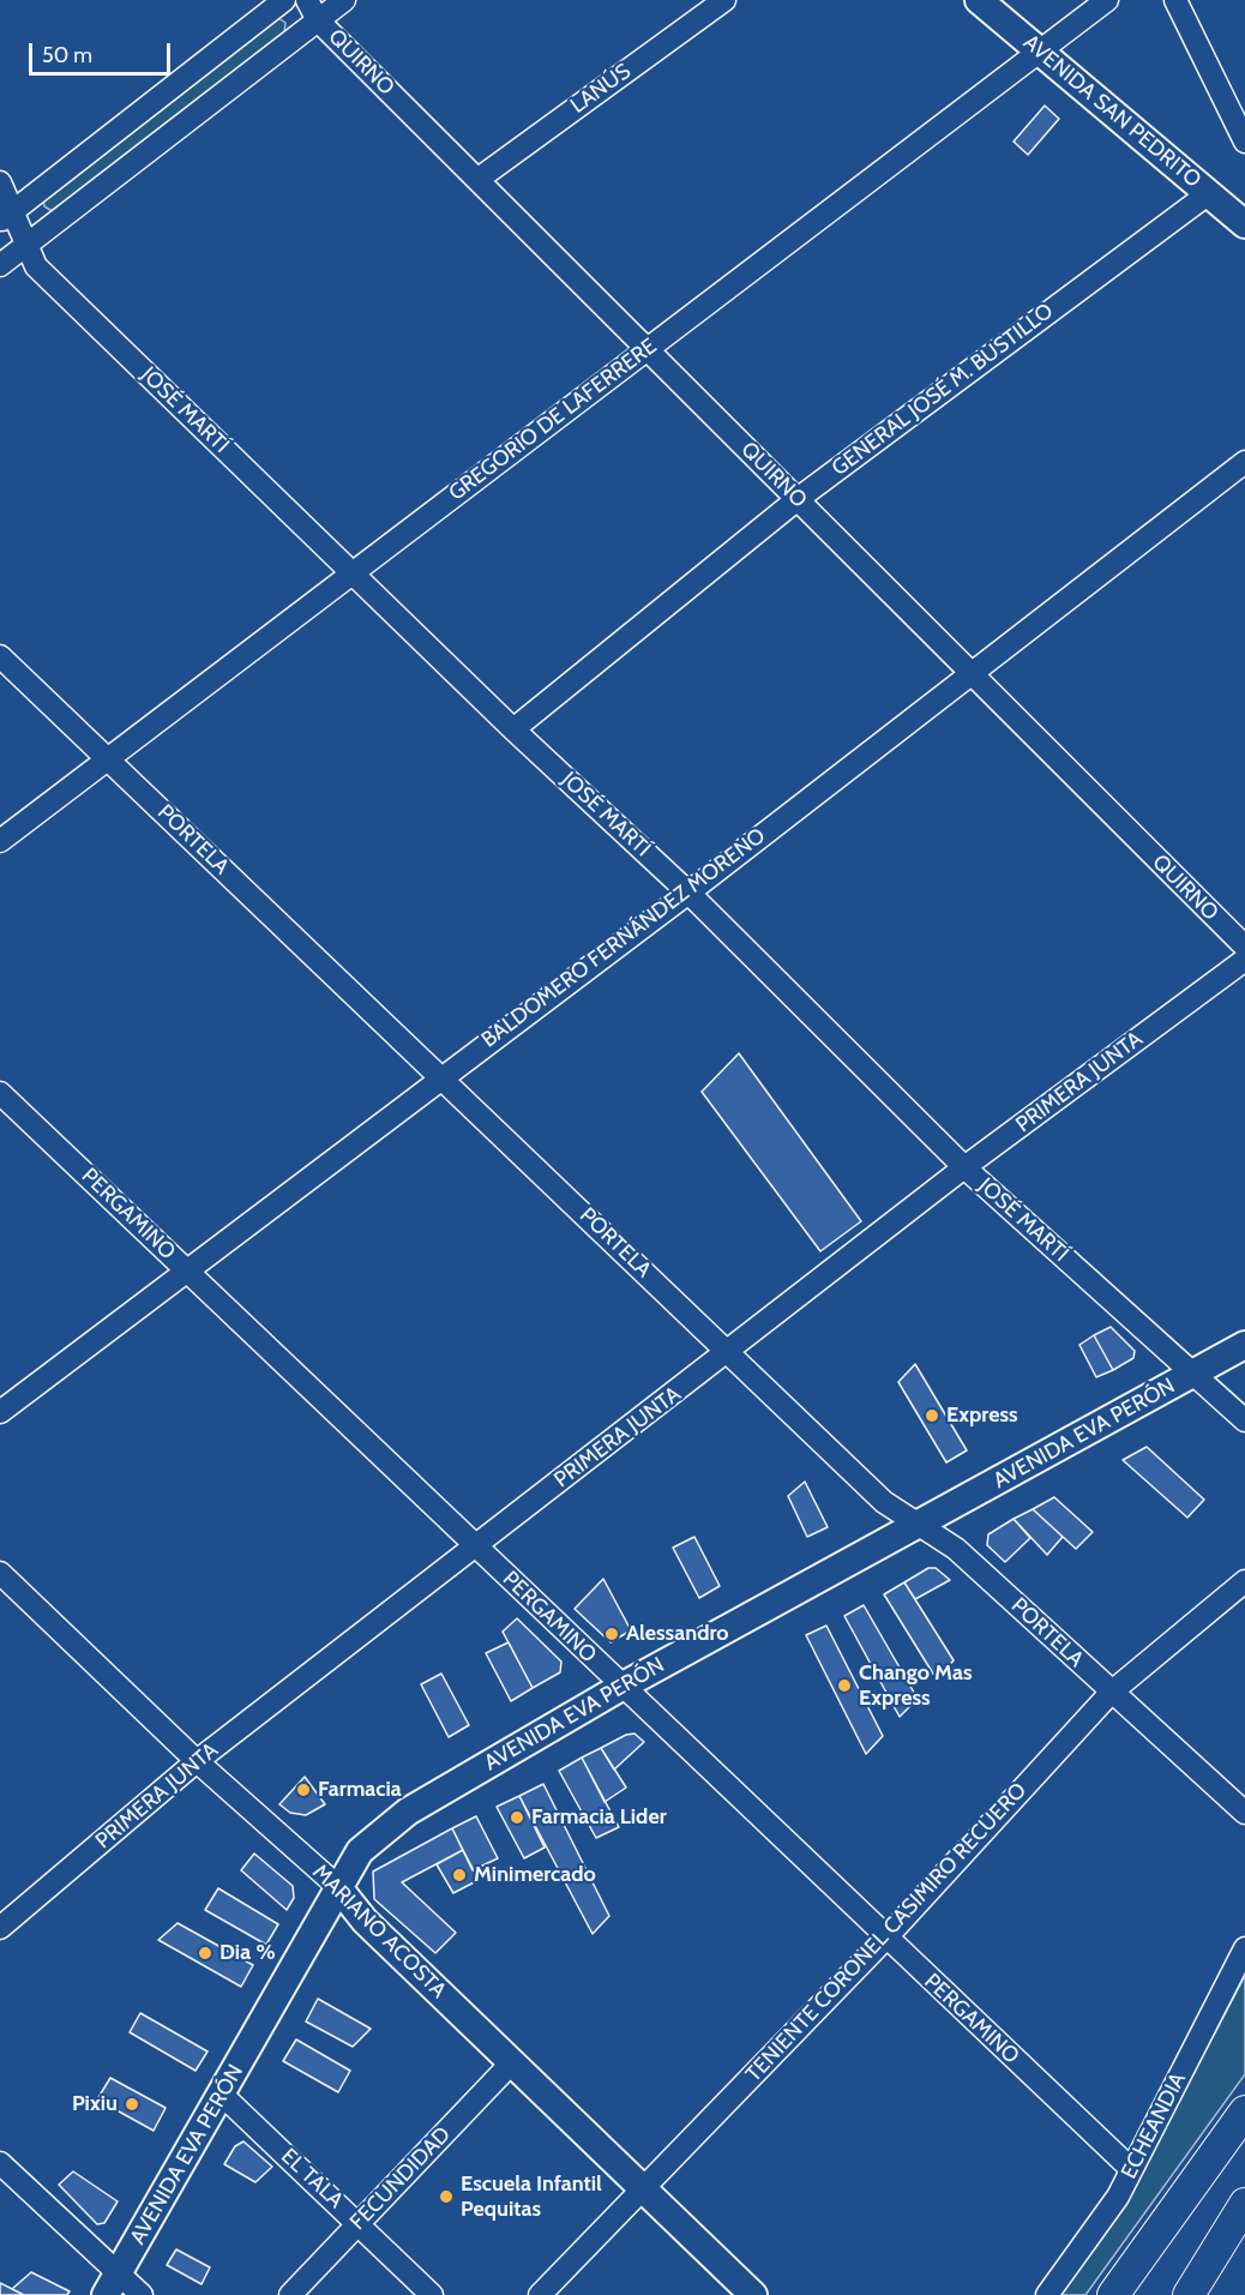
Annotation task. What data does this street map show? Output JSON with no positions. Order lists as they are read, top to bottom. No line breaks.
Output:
{"streets":{"main road":["AVENIDA SAN PEDRITO","AVENIDA EVA PERÓN","MARIANO ACOSTA"],"street":["QUIRNO","LANÚS","GENERAL JOSÉ M. BUSTILLO","JOSÉ MARTÍ","GREGORIO DE LAFERRERE","PORTELA","BALDOMERO FERNÁNDEZ MORENO","PRIMERA JUNTA","PERGAMINO","TENIENTE CORONEL CASIMIRO RECUERO","ECHEANDIA","EL TALA","FECUNDIDAD"]},"crossings":[["QUIRNO","LANÚS"],["QUIRNO","GENERAL JOSÉ M. BUSTILLO"],["QUIRNO","GREGORIO DE LAFERRERE"],["QUIRNO","BALDOMERO FERNÁNDEZ MORENO"],["AVENIDA SAN PEDRITO","GENERAL JOSÉ M. BUSTILLO"],["AVENIDA SAN PEDRITO","GREGORIO DE LAFERRERE"],["GENERAL JOSÉ M. BUSTILLO","JOSÉ MARTÍ"],["JOSÉ MARTÍ","GREGORIO DE LAFERRERE"],["JOSÉ MARTÍ","BALDOMERO FERNÁNDEZ MORENO"],["JOSÉ MARTÍ","PRIMERA JUNTA"],["JOSÉ MARTÍ","AVENIDA EVA PERÓN"],["GREGORIO DE LAFERRERE","PORTELA"],["PORTELA","BALDOMERO FERNÁNDEZ MORENO"],["PORTELA","PRIMERA JUNTA"],["PORTELA","AVENIDA EVA PERÓN"],["PORTELA","TENIENTE CORONEL CASIMIRO RECUERO"],["BALDOMERO FERNÁNDEZ MORENO","PERGAMINO"],["PRIMERA JUNTA","PERGAMINO"],["PRIMERA JUNTA","MARIANO ACOSTA"],["PERGAMINO","AVENIDA EVA PERÓN"],["PERGAMINO","TENIENTE CORONEL CASIMIRO RECUERO"],["PERGAMINO","ECHEANDIA"],["AVENIDA EVA PERÓN","MARIANO ACOSTA"],["AVENIDA EVA PERÓN","EL TALA"],["MARIANO ACOSTA","TENIENTE CORONEL CASIMIRO RECUERO"],["MARIANO ACOSTA","FECUNDIDAD"],["EL TALA","FECUNDIDAD"]],"places":["Express","Alessandro","Chango Mas Express","Farmacia","Farmacia Lider","Minimercado","Dia %","Pixiu","Escuela Infantil Pequitas"],"scale_bar":"50 m"}
